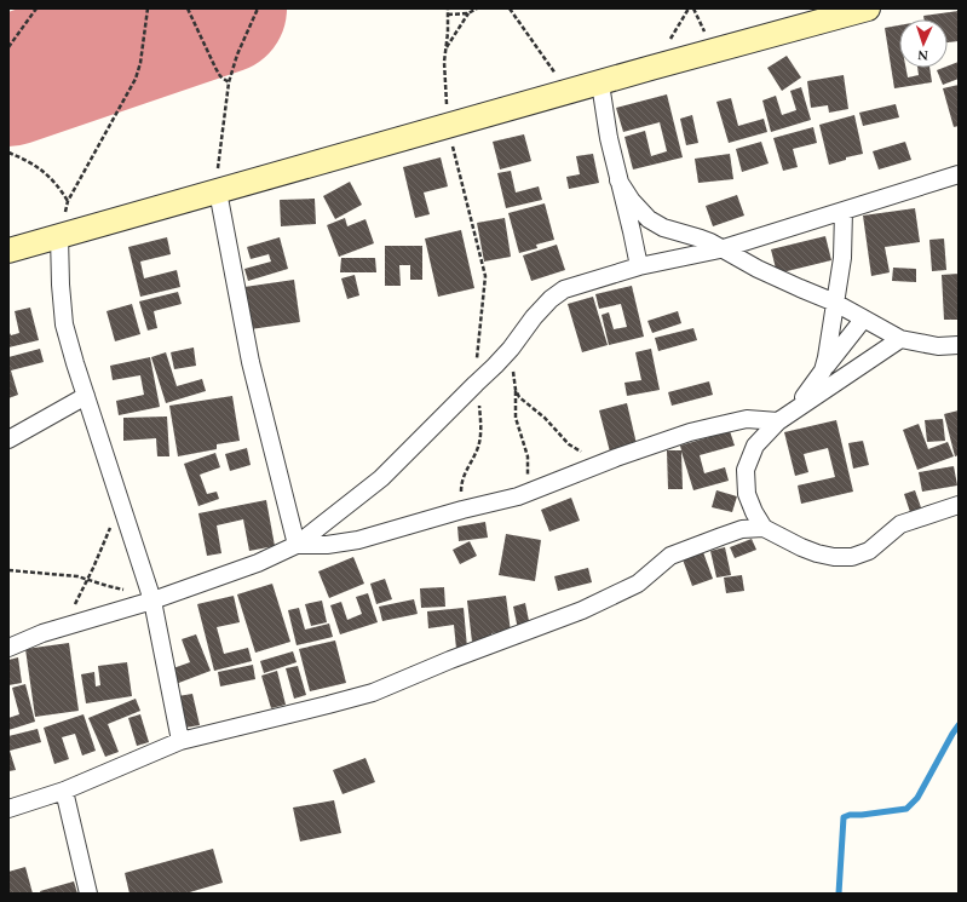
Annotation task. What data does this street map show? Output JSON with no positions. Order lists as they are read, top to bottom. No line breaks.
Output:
{"north":"bottom"}
